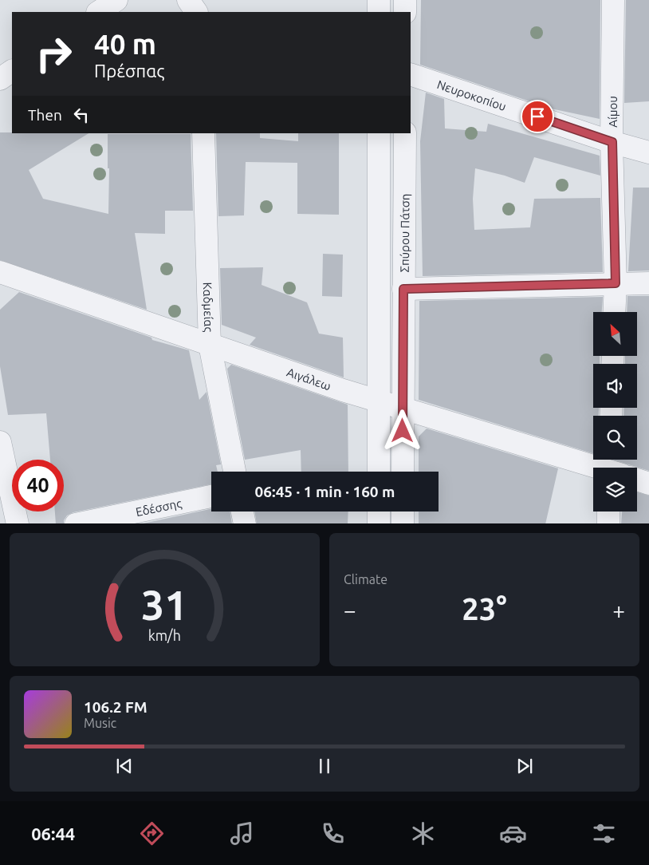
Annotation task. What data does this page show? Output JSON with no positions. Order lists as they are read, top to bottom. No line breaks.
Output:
{"streets":{"street":["Νευροκοπίου","Αίμου","Σπύρου Πάτση","Καδμείας","Αιγάλεω","Εδέσσης"]},"crossings":[["Νευροκοπίου","Αίμου"],["Σπύρου Πάτση","Αιγάλεω"],["Καδμείας","Αιγάλεω"]],"north":"top left","page":{"turn":["40 m","Πρέσπας"],"then":"Then","limit":"40","trip":"06:45 · 1 min · 160 m","tile":"Climate","heat":["−","23°","+"],"song":["106.2 FM","Music"],"tabs":"06:44","gauge":["31","km/h"]}}
